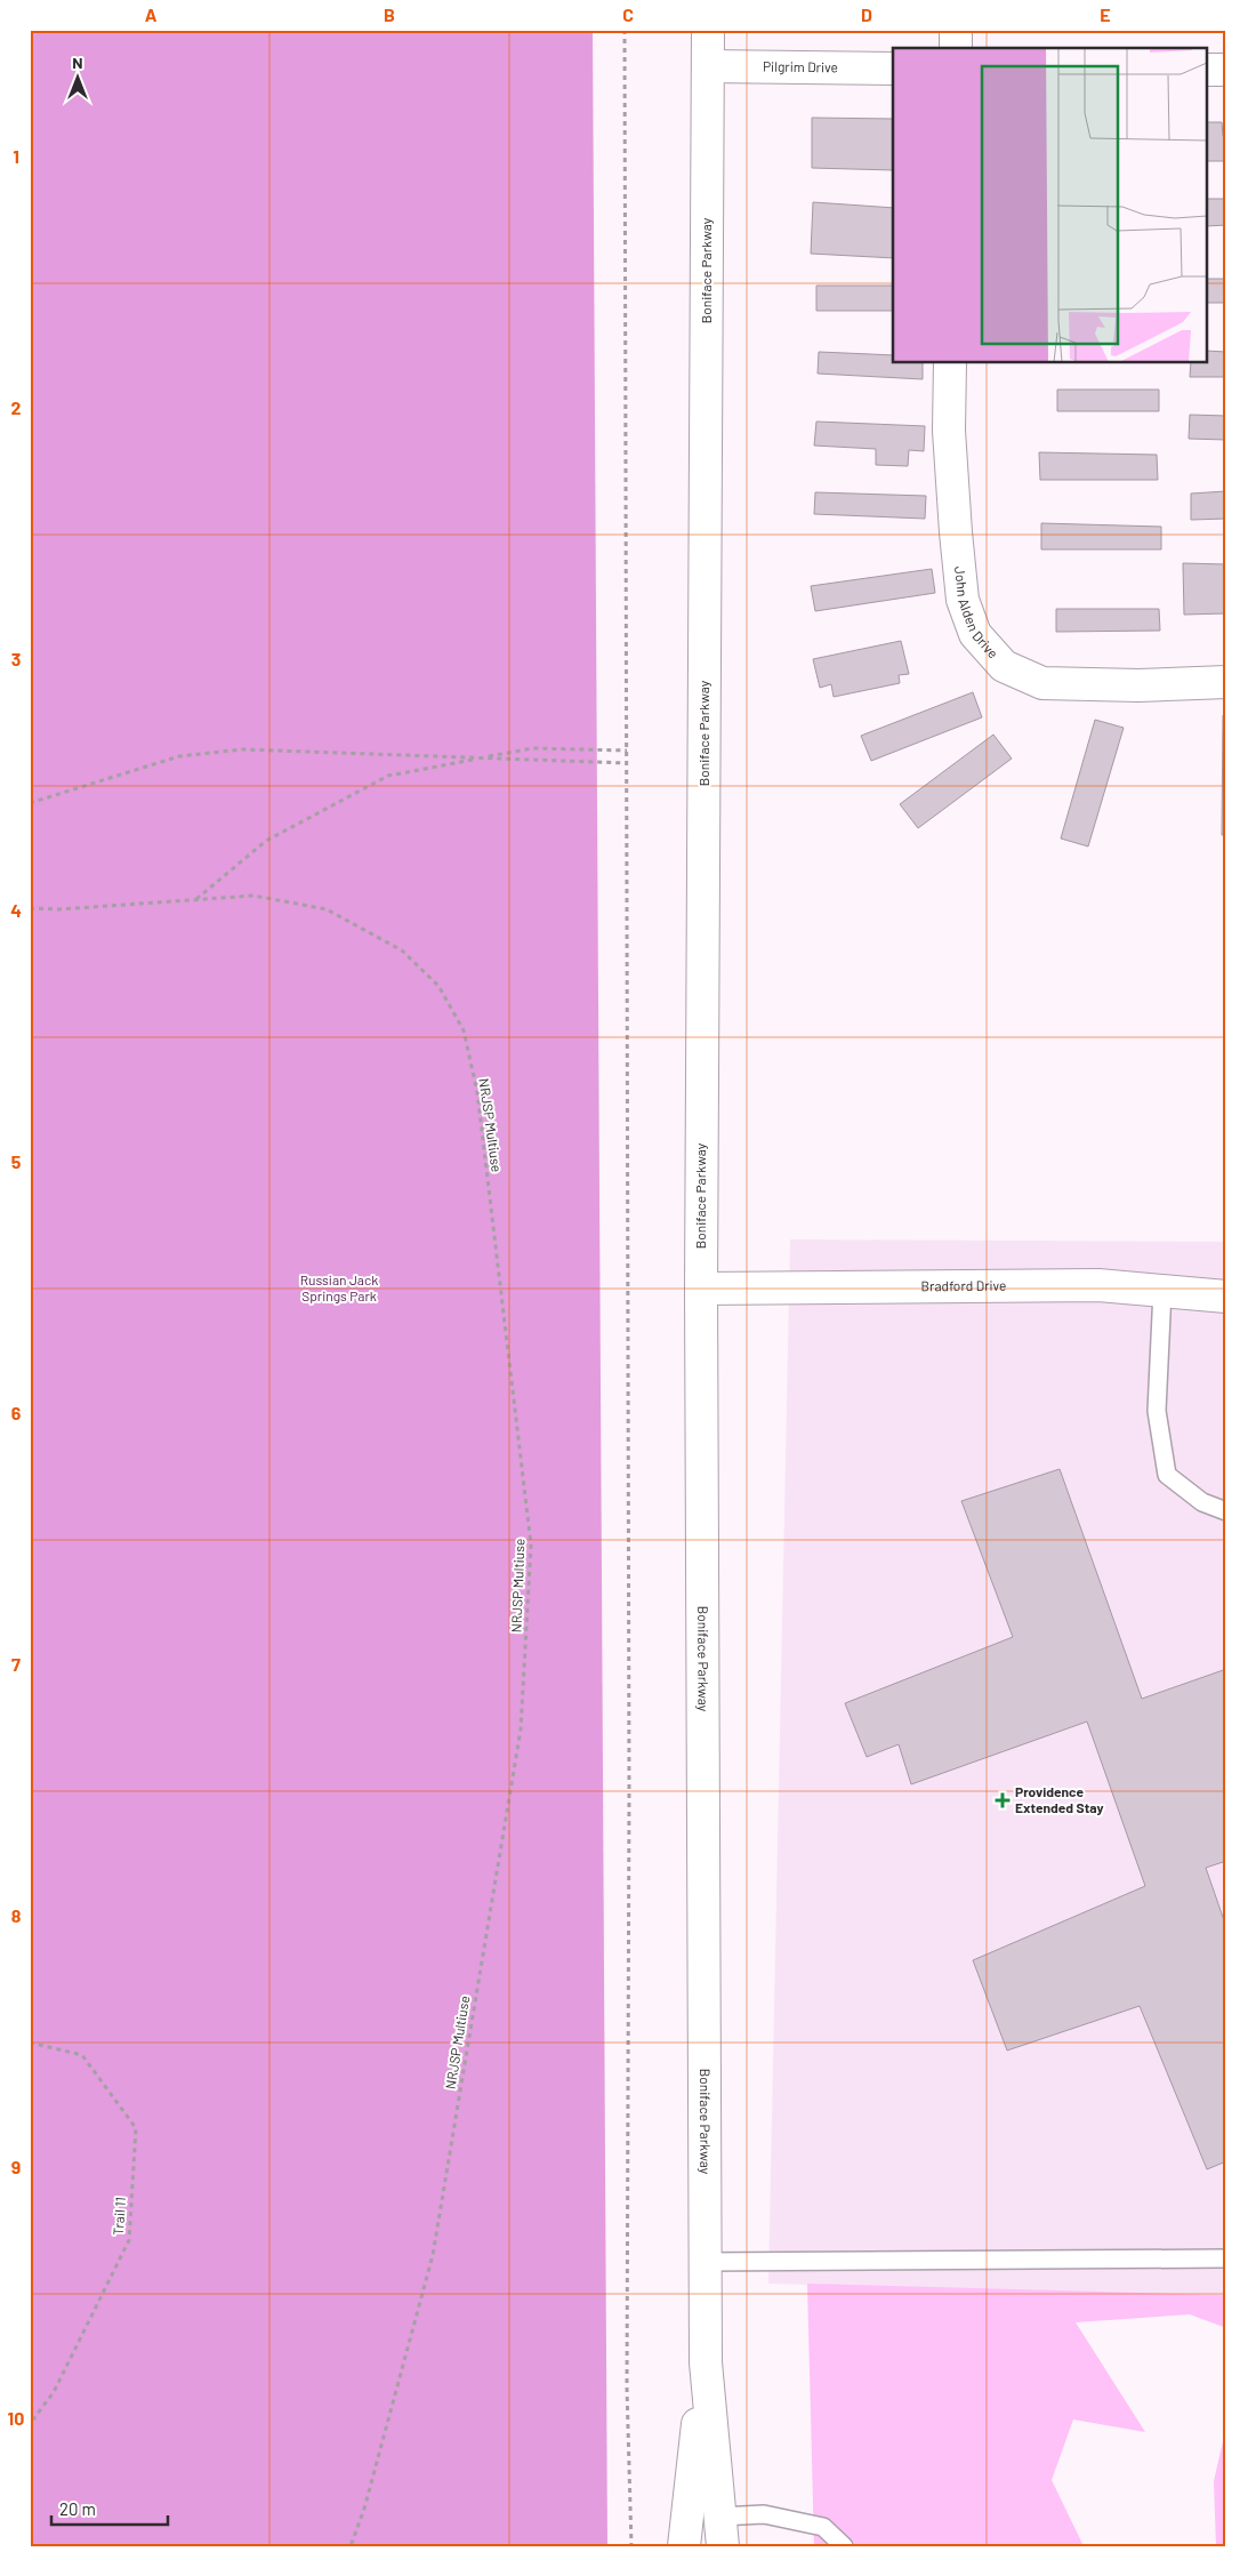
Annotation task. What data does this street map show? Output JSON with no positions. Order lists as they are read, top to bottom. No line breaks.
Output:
{"streets":{"main road":["Pilgrim Drive","Boniface Parkway","John Alden Drive","Bradford Drive"],"path":["NRJSP Multiuse","Trail 11"]},"crossings":[["Pilgrim Drive","Boniface Parkway"],["Boniface Parkway","Bradford Drive"]],"parks":["Russian Jack Springs Park"],"places":{"health":["Providence Extended Stay"]},"scale_bar":"20 m","north":"top","grid":{"columns":["A","B","C","D","E"],"rows":["1","2","3","4","5","6","7","8","9","10"]}}
